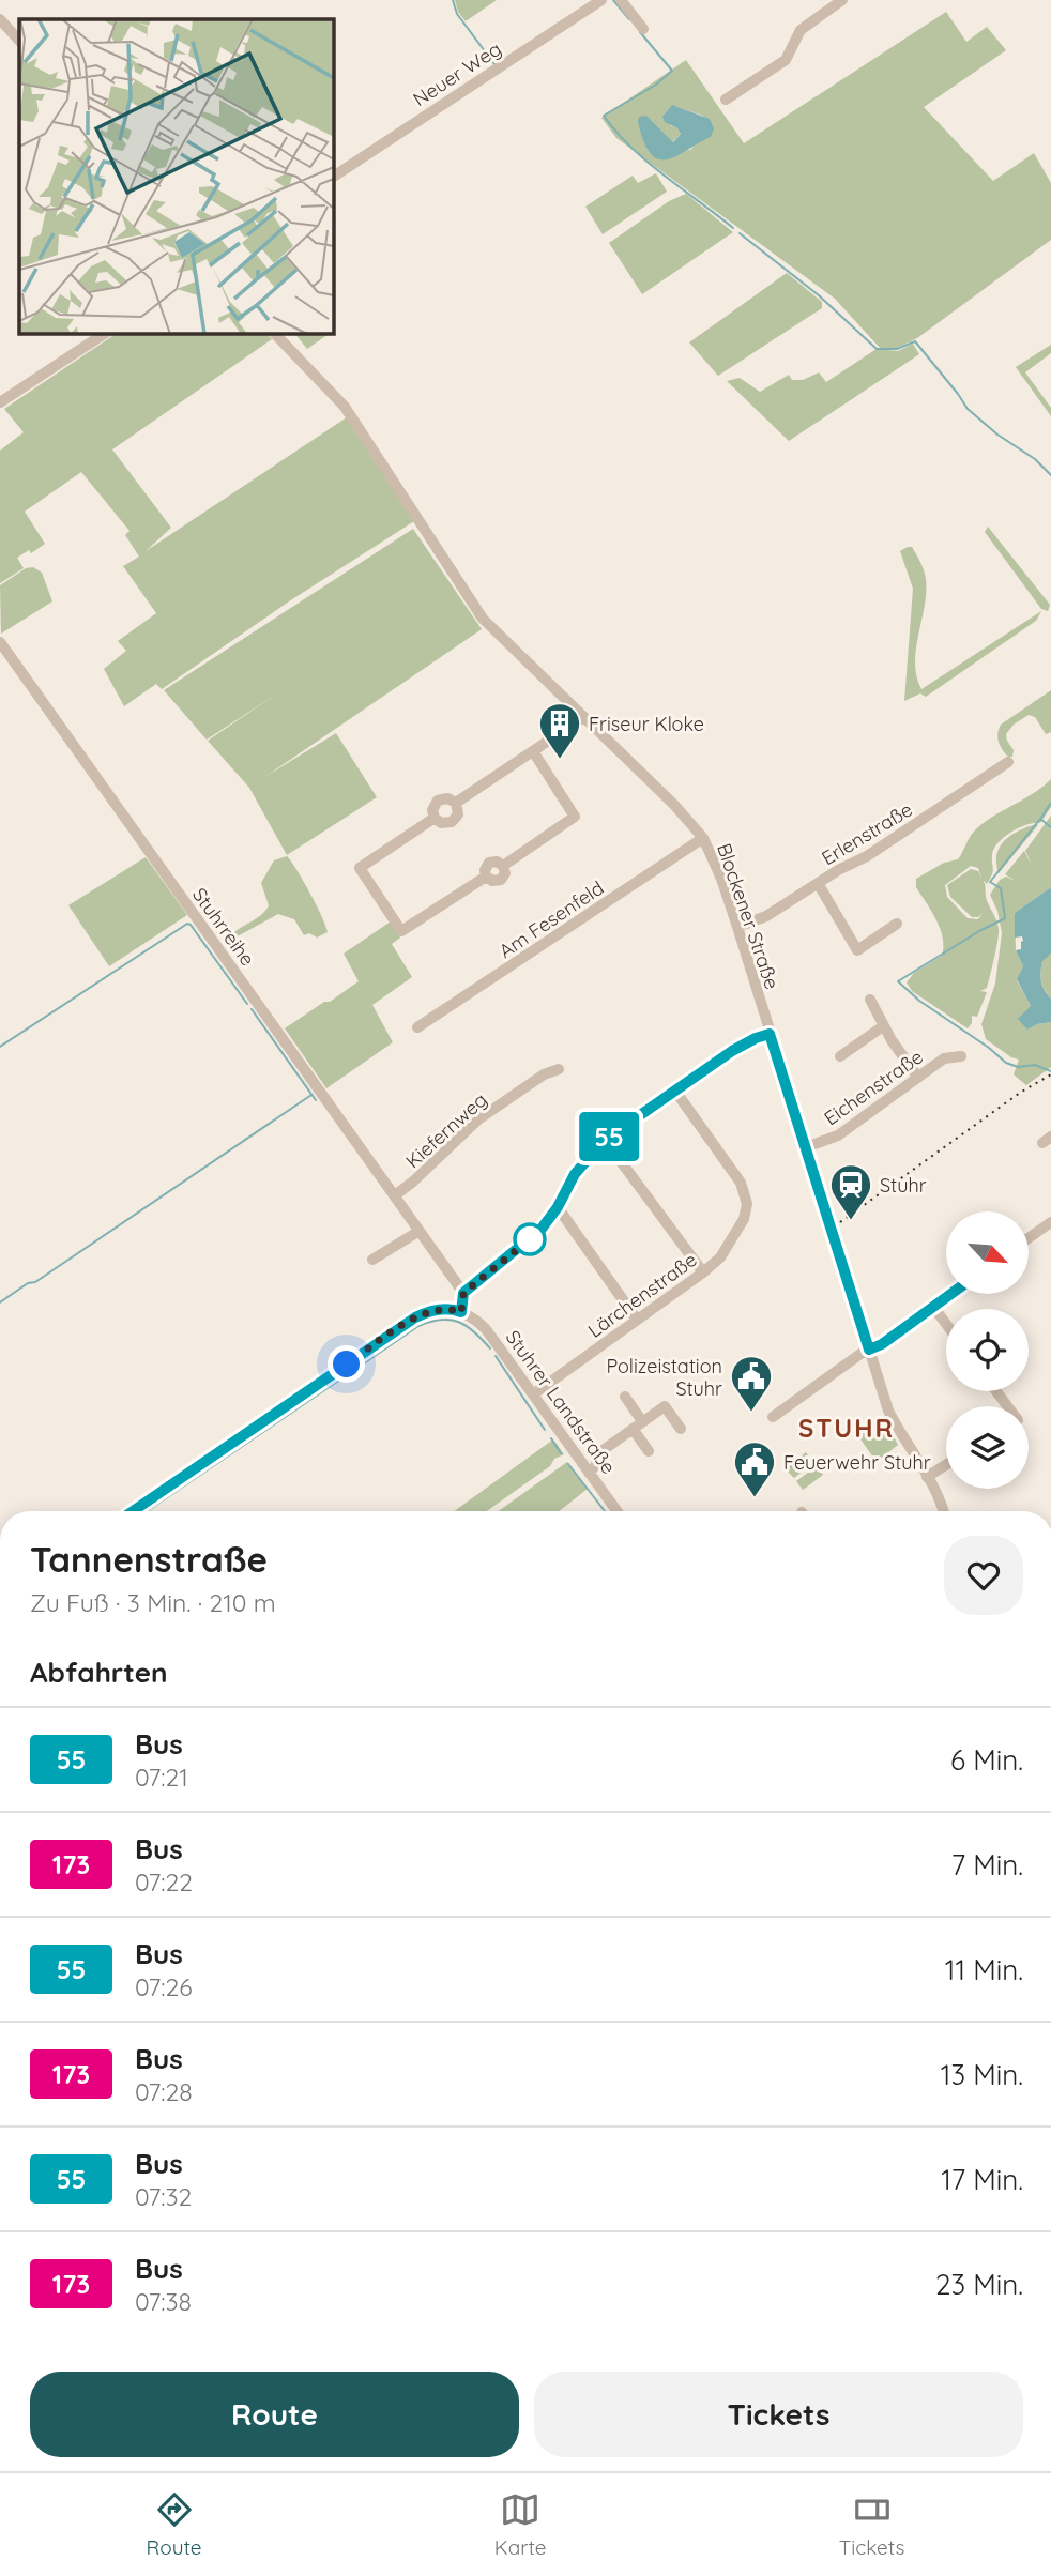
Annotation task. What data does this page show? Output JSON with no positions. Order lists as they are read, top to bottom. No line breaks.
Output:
{"streets":{"street":["Neuer Weg","Erlenstraße","Blockener Straße","Am Fesenfeld","Stuhrreihe","Eichenstraße","Kiefernweg","Lärchenstraße","Stuhrer Landstraße"]},"crossings":[["Erlenstraße","Blockener Straße"],["Blockener Straße","Am Fesenfeld"],["Blockener Straße","Eichenstraße"],["Stuhrreihe","Kiefernweg"],["Lärchenstraße","Stuhrer Landstraße"]],"districts":["STUHR"],"places":{"building":["Friseur Kloke"],"station":["Stuhr"],"public building":["Polizeistation Stuhr","Feuerwehr Stuhr"]},"lines":["bus line 55"],"north":"bottom right","page":{"on_map":"55","heading":[["Tannenstraße","Zu Fuß · 3 Min. · 210 m"],"Abfahrten"],"list":[{"mark":"55","name":"Bus","note":"07:21","value":"6 Min."},{"mark":"173","name":"Bus","note":"07:22","value":"7 Min."},{"mark":"55","name":"Bus","note":"07:26","value":"11 Min."},{"mark":"173","name":"Bus","note":"07:28","value":"13 Min."},{"mark":"55","name":"Bus","note":"07:32","value":"17 Min."},{"mark":"173","name":"Bus","note":"07:38","value":"23 Min."}],"buttons":["Route","Tickets"],"tabs":["Route","Karte","Tickets"]}}
